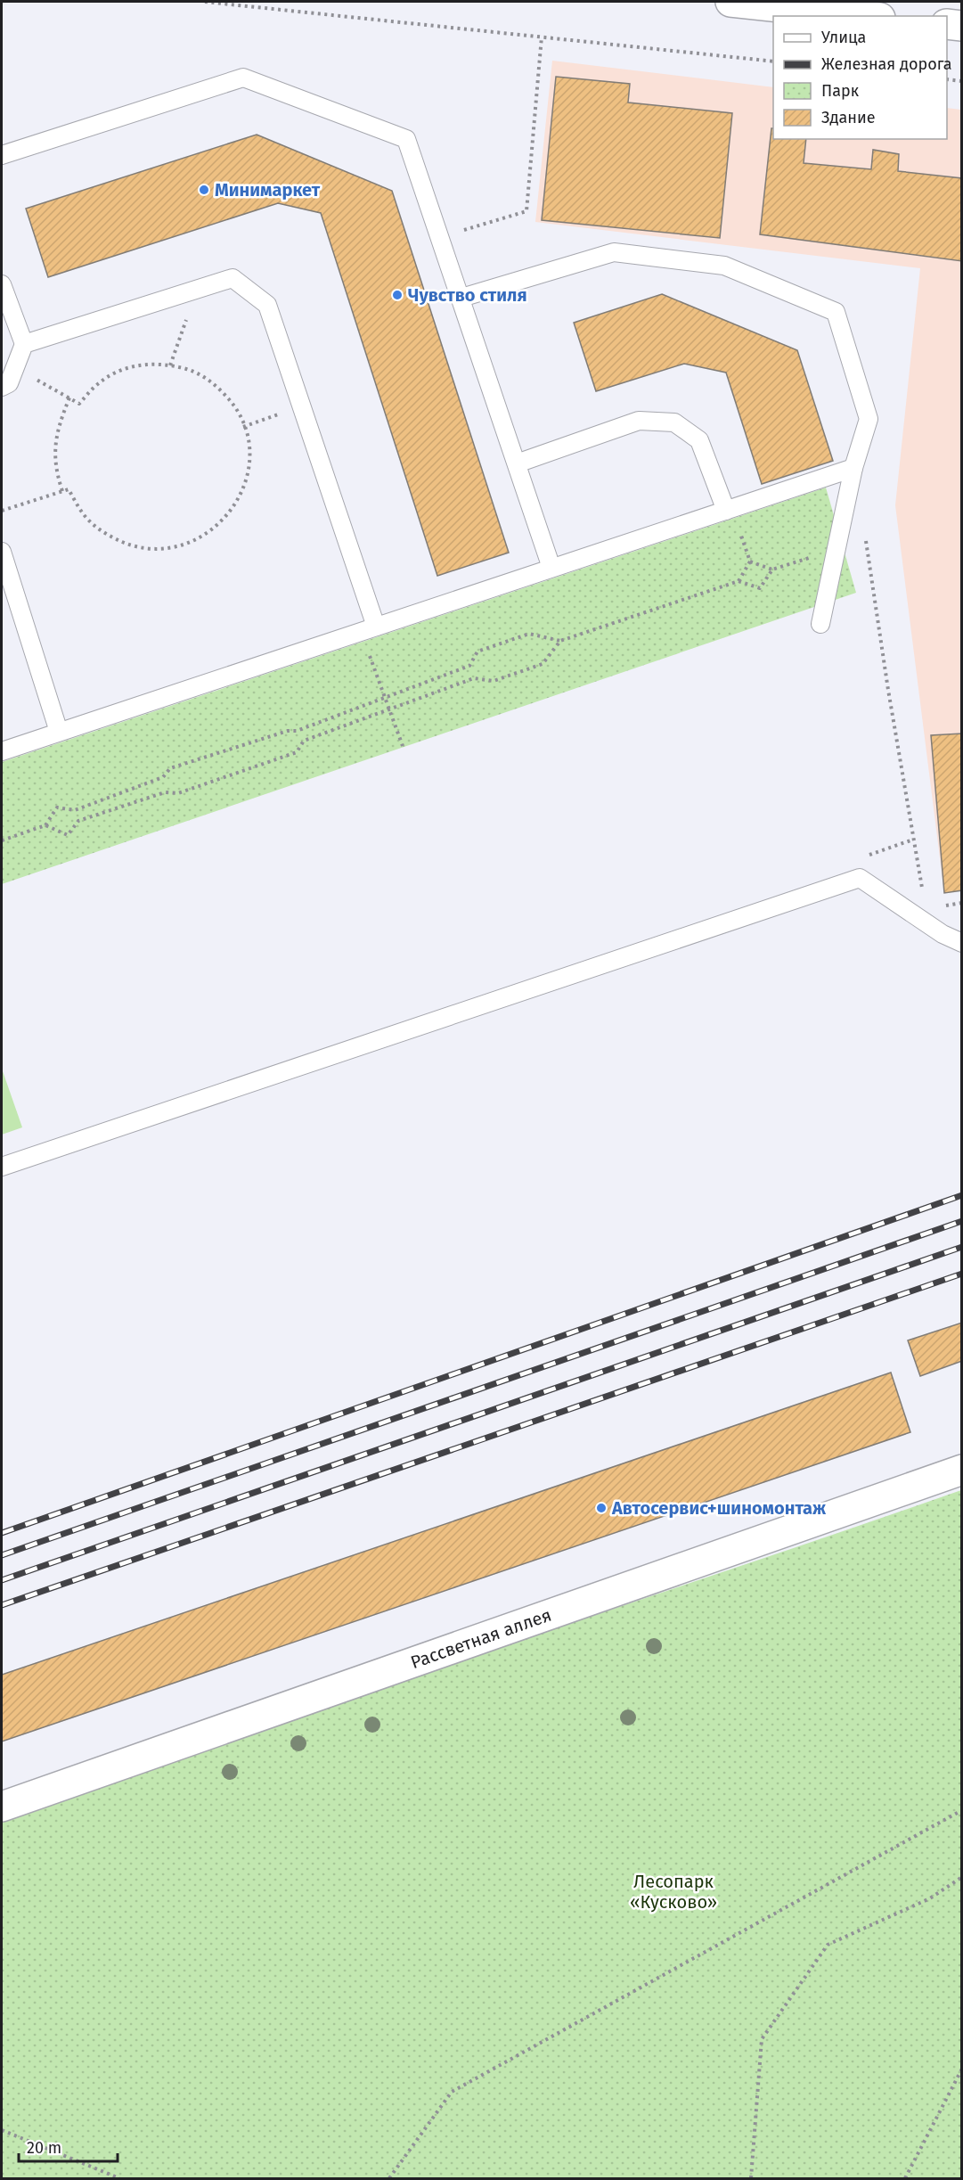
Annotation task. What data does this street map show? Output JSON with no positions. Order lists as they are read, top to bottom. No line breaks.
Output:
{"streets":{"street":["Рассветная аллея"]},"parks":["Лесопарк «Кусково»"],"places":["Минимаркет","Чувство стиля","Автосервис+шиномонтаж"],"legend":["Улица","Железная дорога","Парк","Здание"],"scale_bar":"20 m"}
